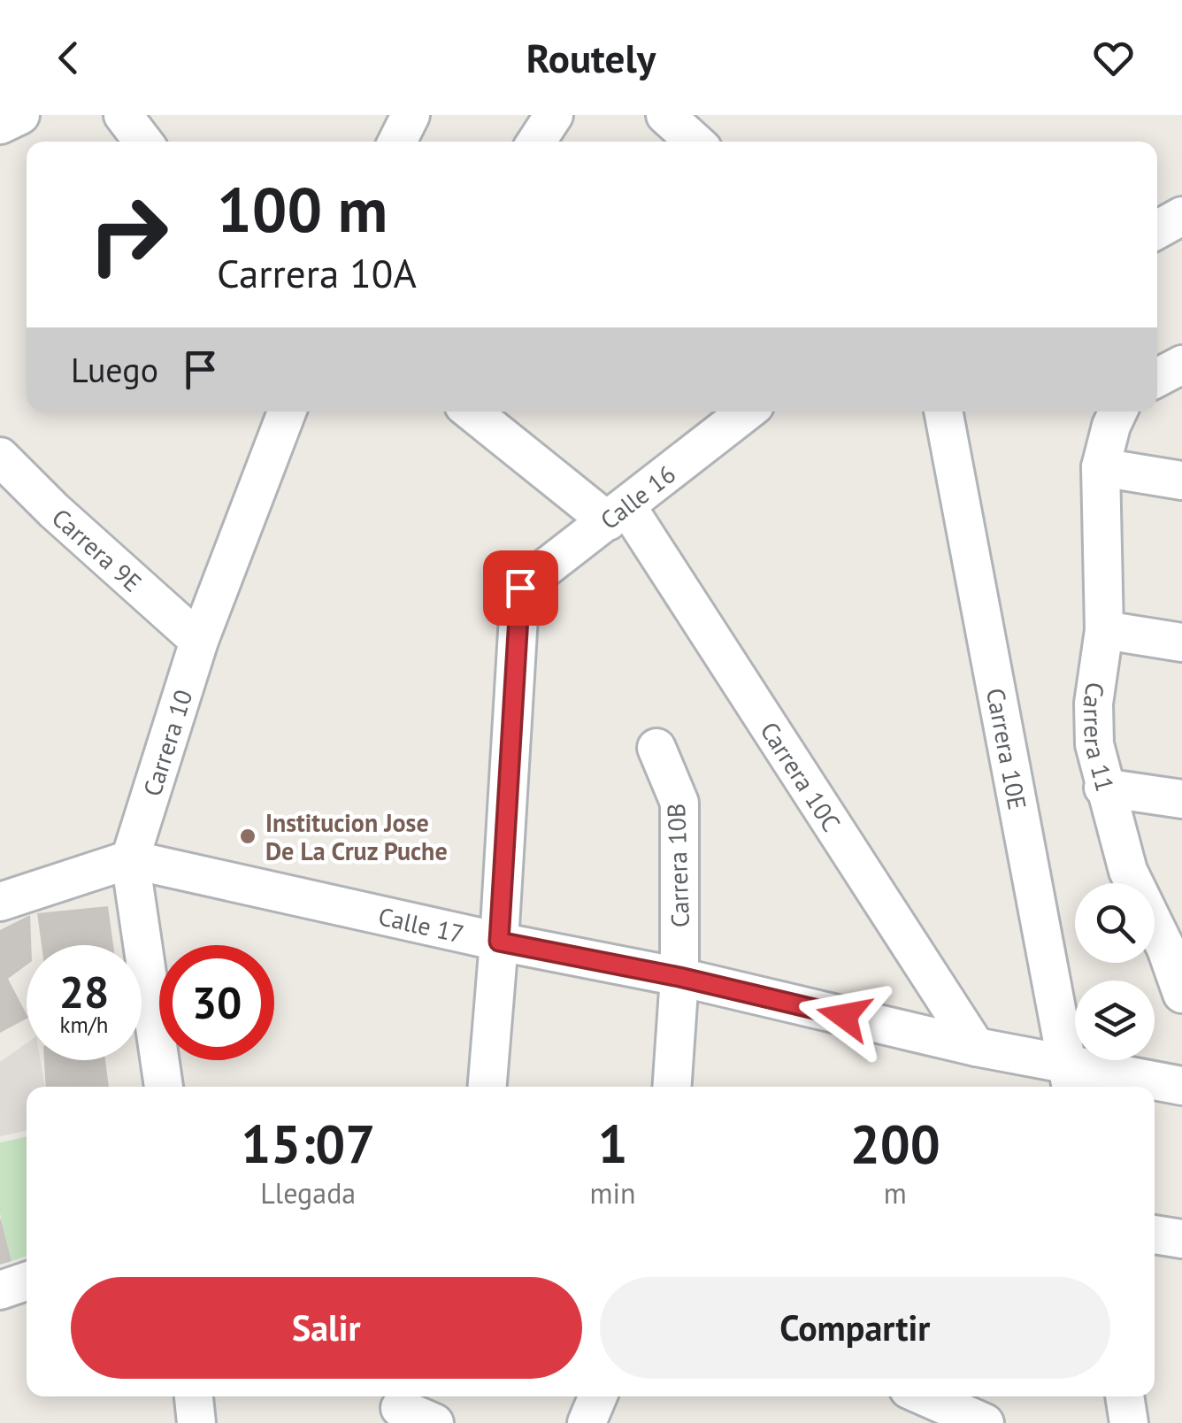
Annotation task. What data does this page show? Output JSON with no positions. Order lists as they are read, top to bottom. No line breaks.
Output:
{"streets":{"street":["Calle 16","Carrera 9E","Carrera 11","Carrera 10","Carrera 10E","Carrera 10C","Carrera 10B","Calle 17"]},"crossings":[["Calle 16","Carrera 10C"],["Calle 16","Calle 17"],["Carrera 9E","Carrera 10"],["Carrera 10","Calle 17"],["Carrera 10E","Calle 17"],["Carrera 10C","Calle 17"],["Carrera 10B","Calle 17"]],"places":["Institucion Jose De La Cruz Puche"],"page":{"header":"Routely","turn":["100 m","Carrera 10A"],"then":"Luego","speed":"28 km/h","limit":"30","eta":["15:07","Llegada","1","min","200","m"],"buttons":["Salir","Compartir"]}}
